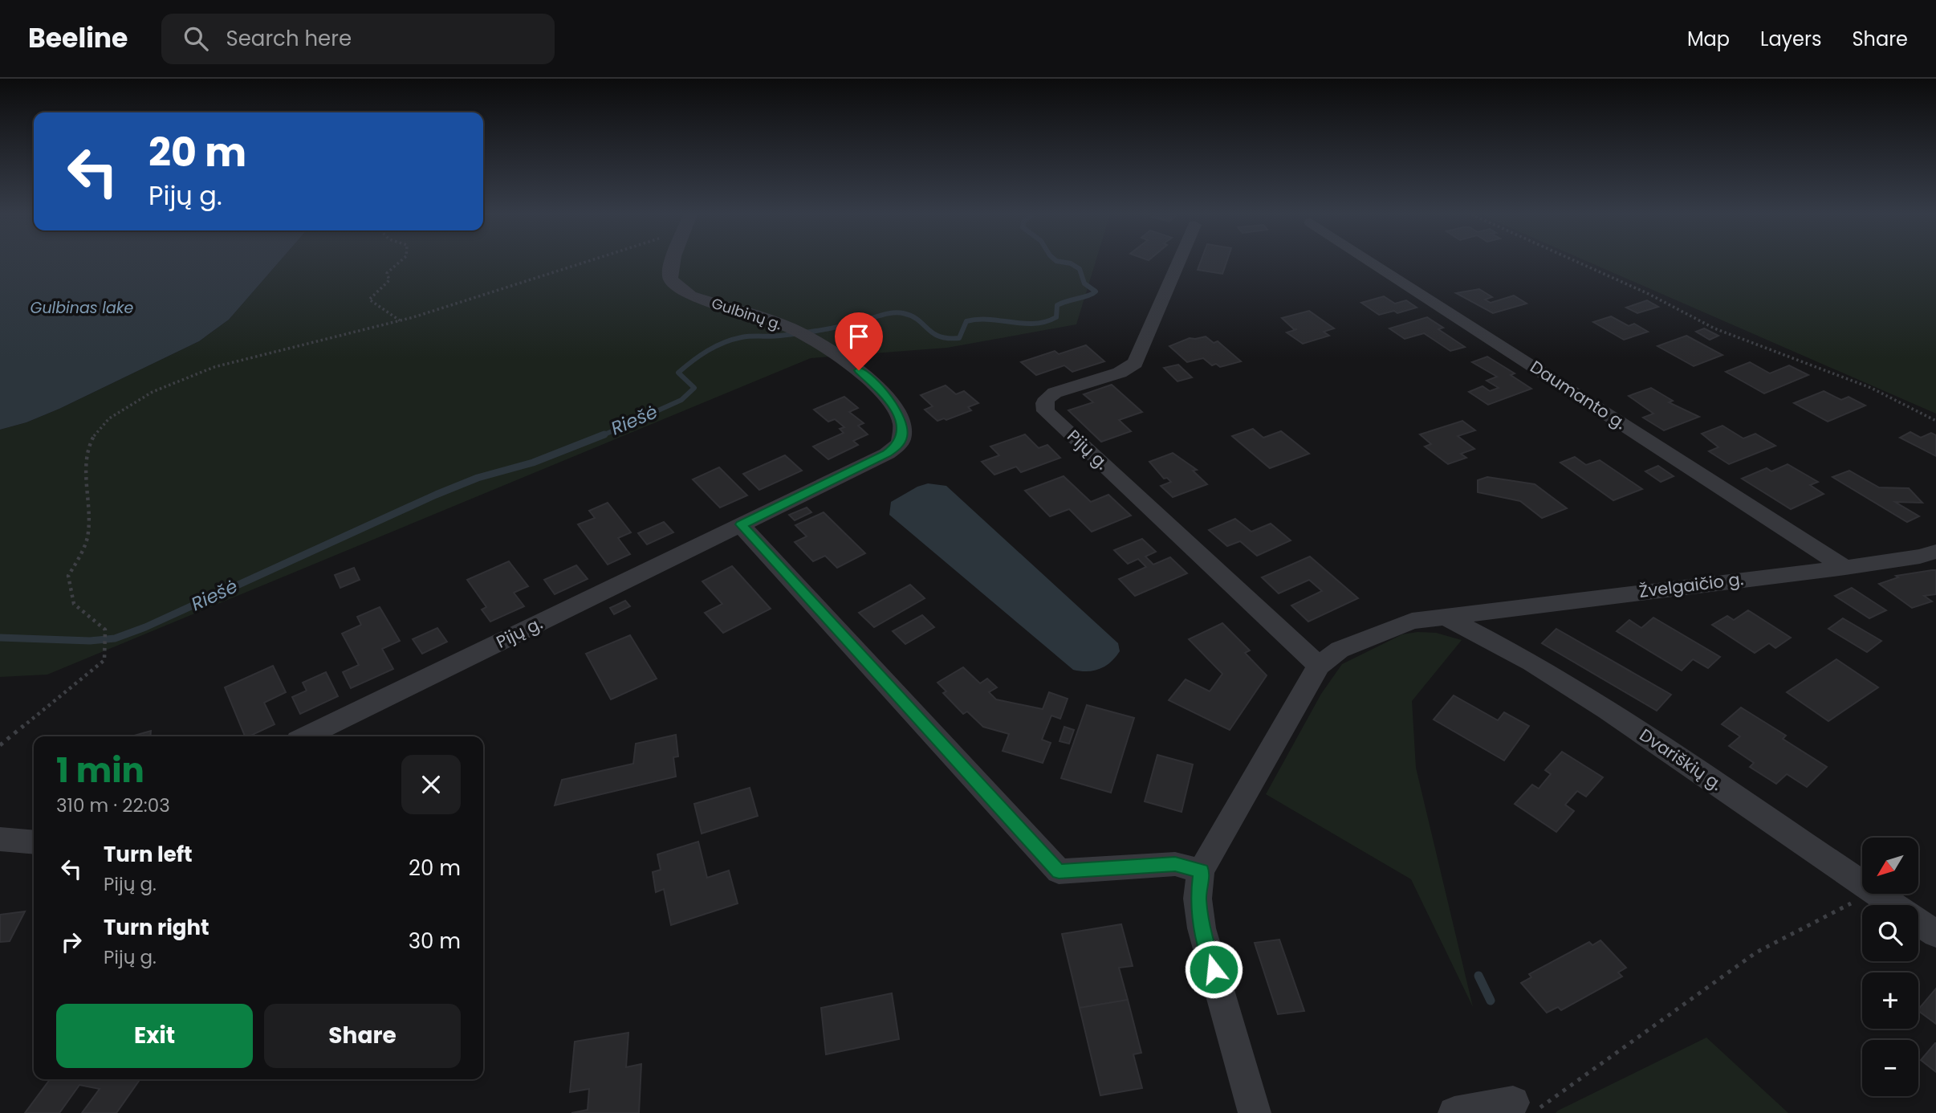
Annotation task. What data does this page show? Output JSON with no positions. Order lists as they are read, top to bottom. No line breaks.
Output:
{"streets":{"street":["Gulbinų g.","Daumanto g.","Pijų g.","Žvelgaičio g.","Dvariškių g."]},"crossings":[["Gulbinų g.","Pijų g."],["Daumanto g.","Žvelgaičio g."],["Pijų g.","Žvelgaičio g."],["Žvelgaičio g.","Dvariškių g."]],"water":["Gulbinas lake","Riešė"],"north":"bottom left","page":{"header":"Beeline","search":"Search here","nav":["Map","Layers","Share"],"turn":["20 m","Pijų g."],"heading":["1 min","310 m · 22:03"],"list":[{"name":"Turn left","note":"Pijų g.","value":"20 m"},{"name":"Turn right","note":"Pijų g.","value":"30 m"}],"map_buttons":["+","−"],"buttons":["Exit","Share"]}}
